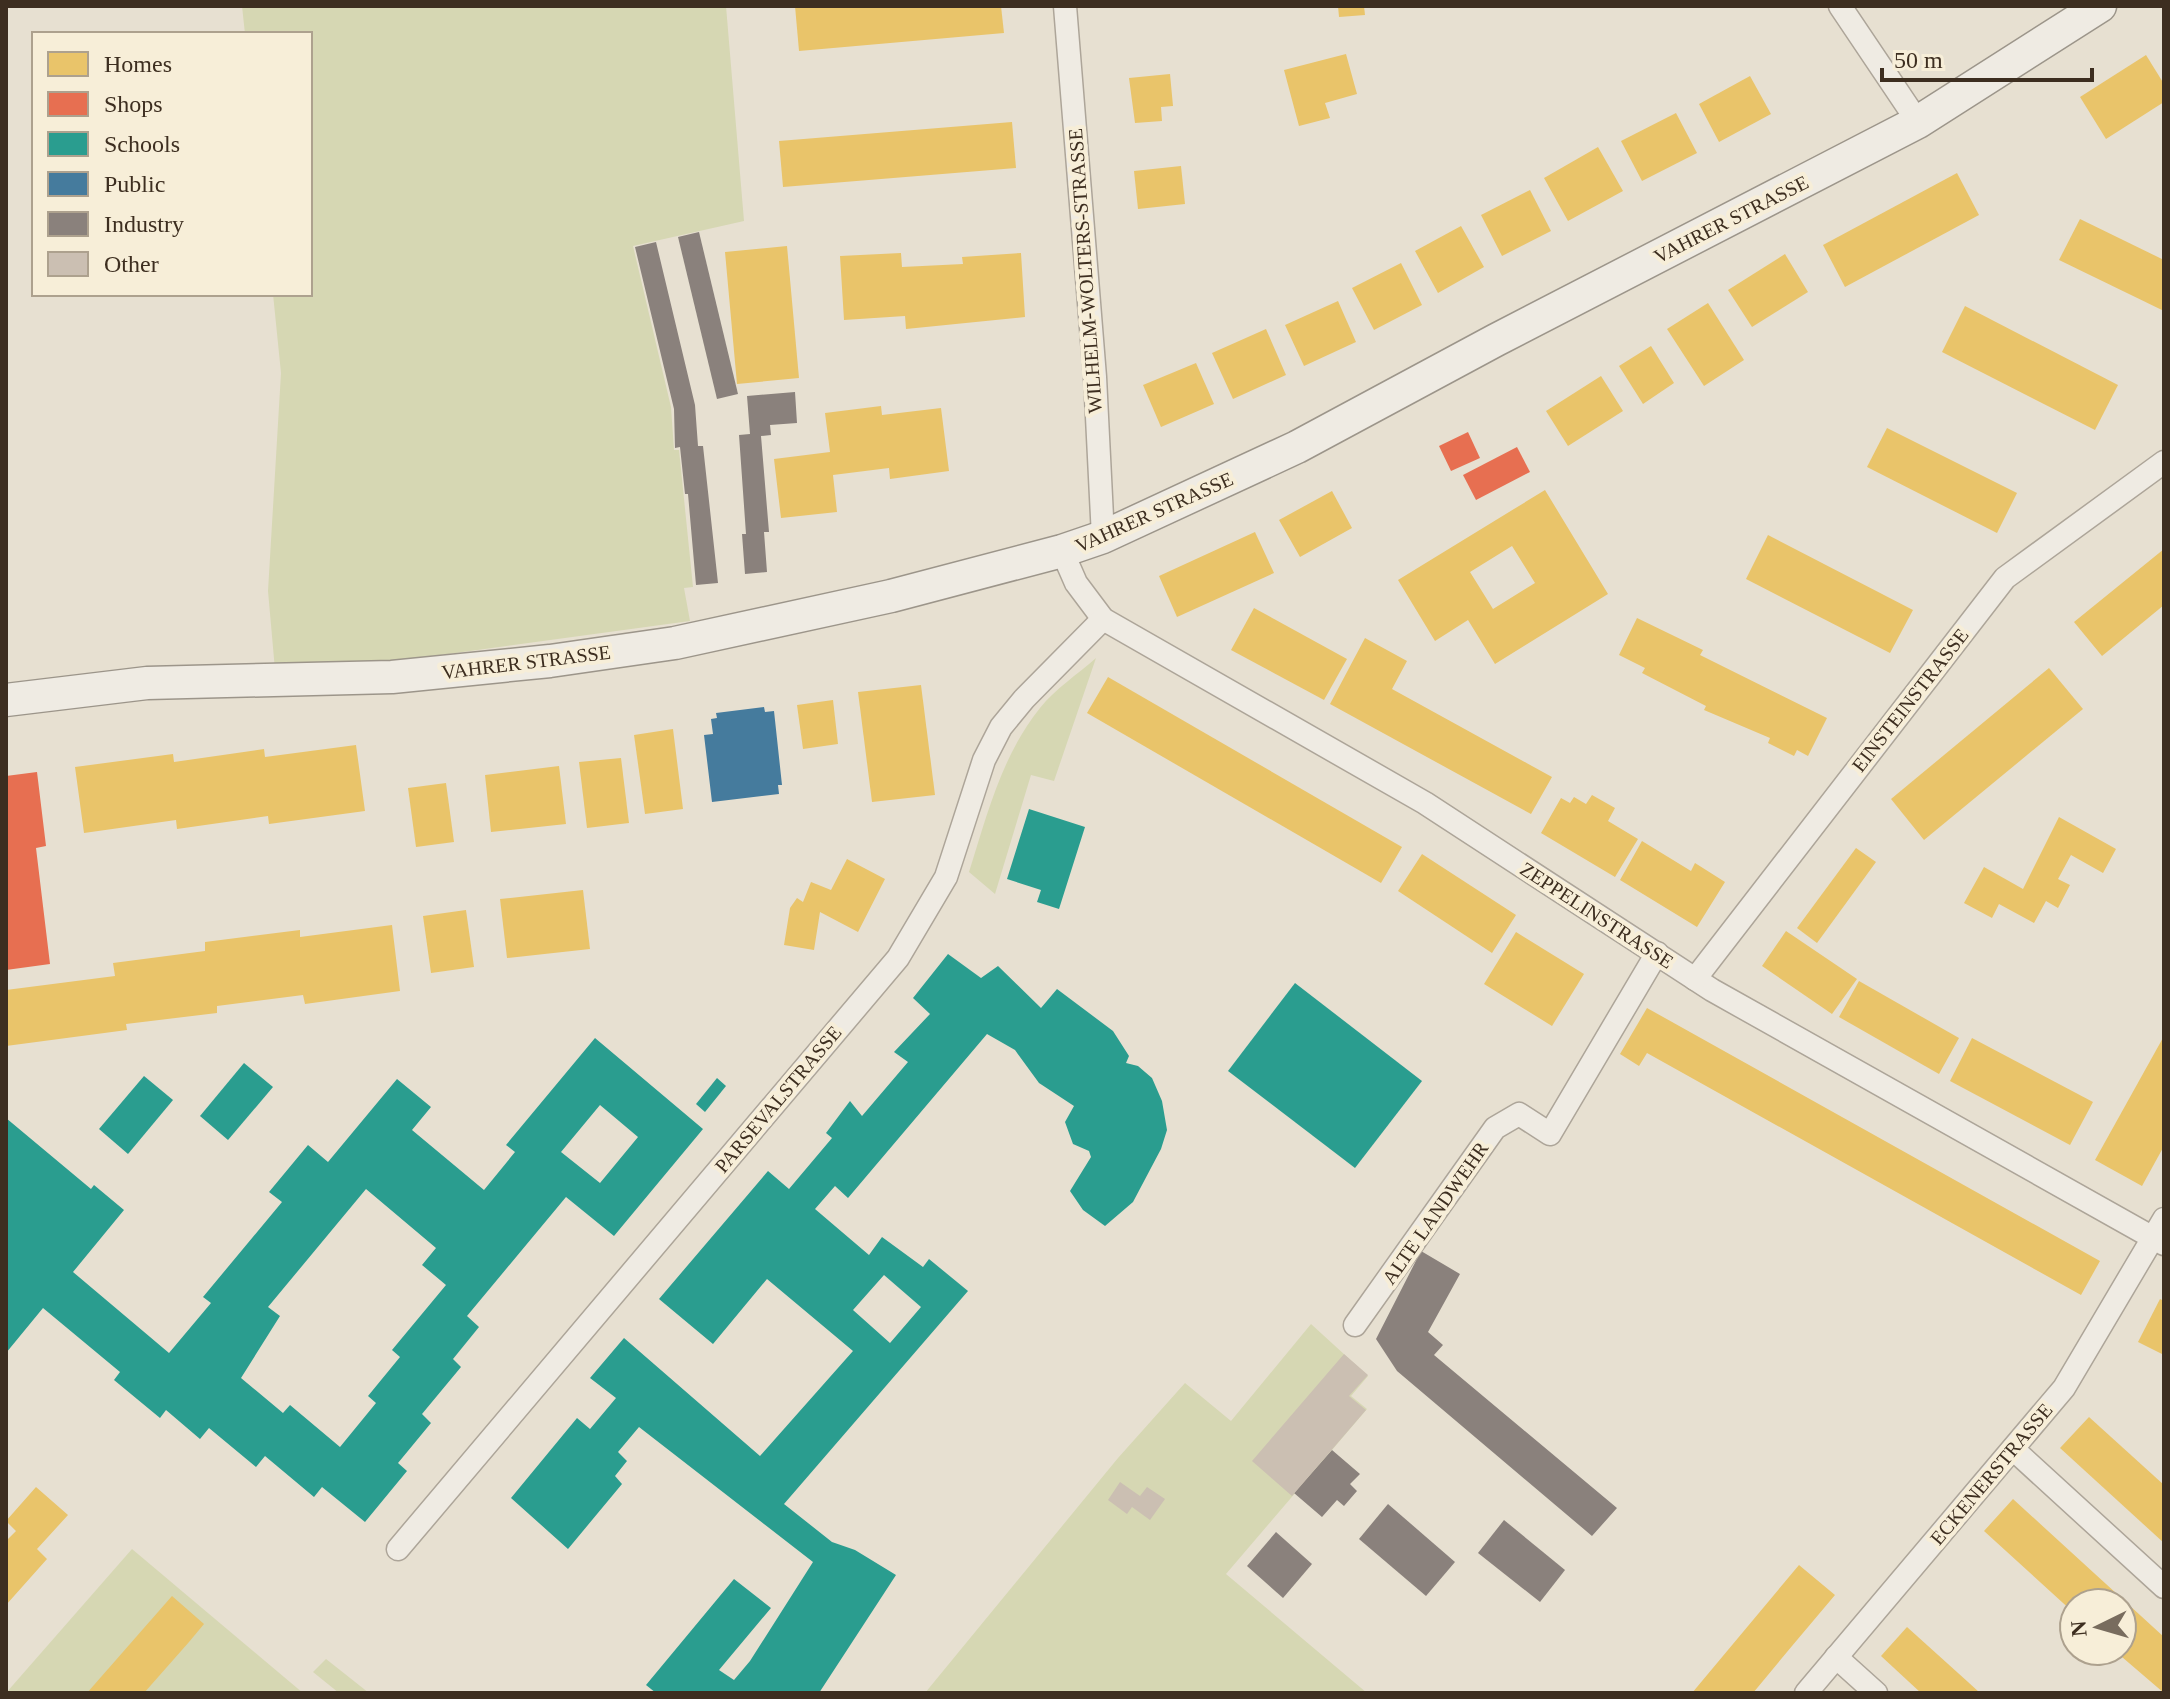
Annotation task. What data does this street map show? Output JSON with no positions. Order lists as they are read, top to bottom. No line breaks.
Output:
{"streets":{"main road":["VAHRER STRASSE"],"street":["WILHELM-WOLTERS-STRASSE","EINSTEINSTRASSE","ZEPPELINSTRASSE","PARSEVALSTRASSE","ALTE LANDWEHR","ECKENERSTRASSE"]},"crossings":[["VAHRER STRASSE","WILHELM-WOLTERS-STRASSE"],["VAHRER STRASSE","ZEPPELINSTRASSE"],["EINSTEINSTRASSE","ZEPPELINSTRASSE"],["ZEPPELINSTRASSE","PARSEVALSTRASSE"],["ZEPPELINSTRASSE","ALTE LANDWEHR"],["ZEPPELINSTRASSE","ECKENERSTRASSE"]],"legend":["Homes","Shops","Schools","Public","Industry","Other"],"scale_bar":"50 m","north":"left"}
